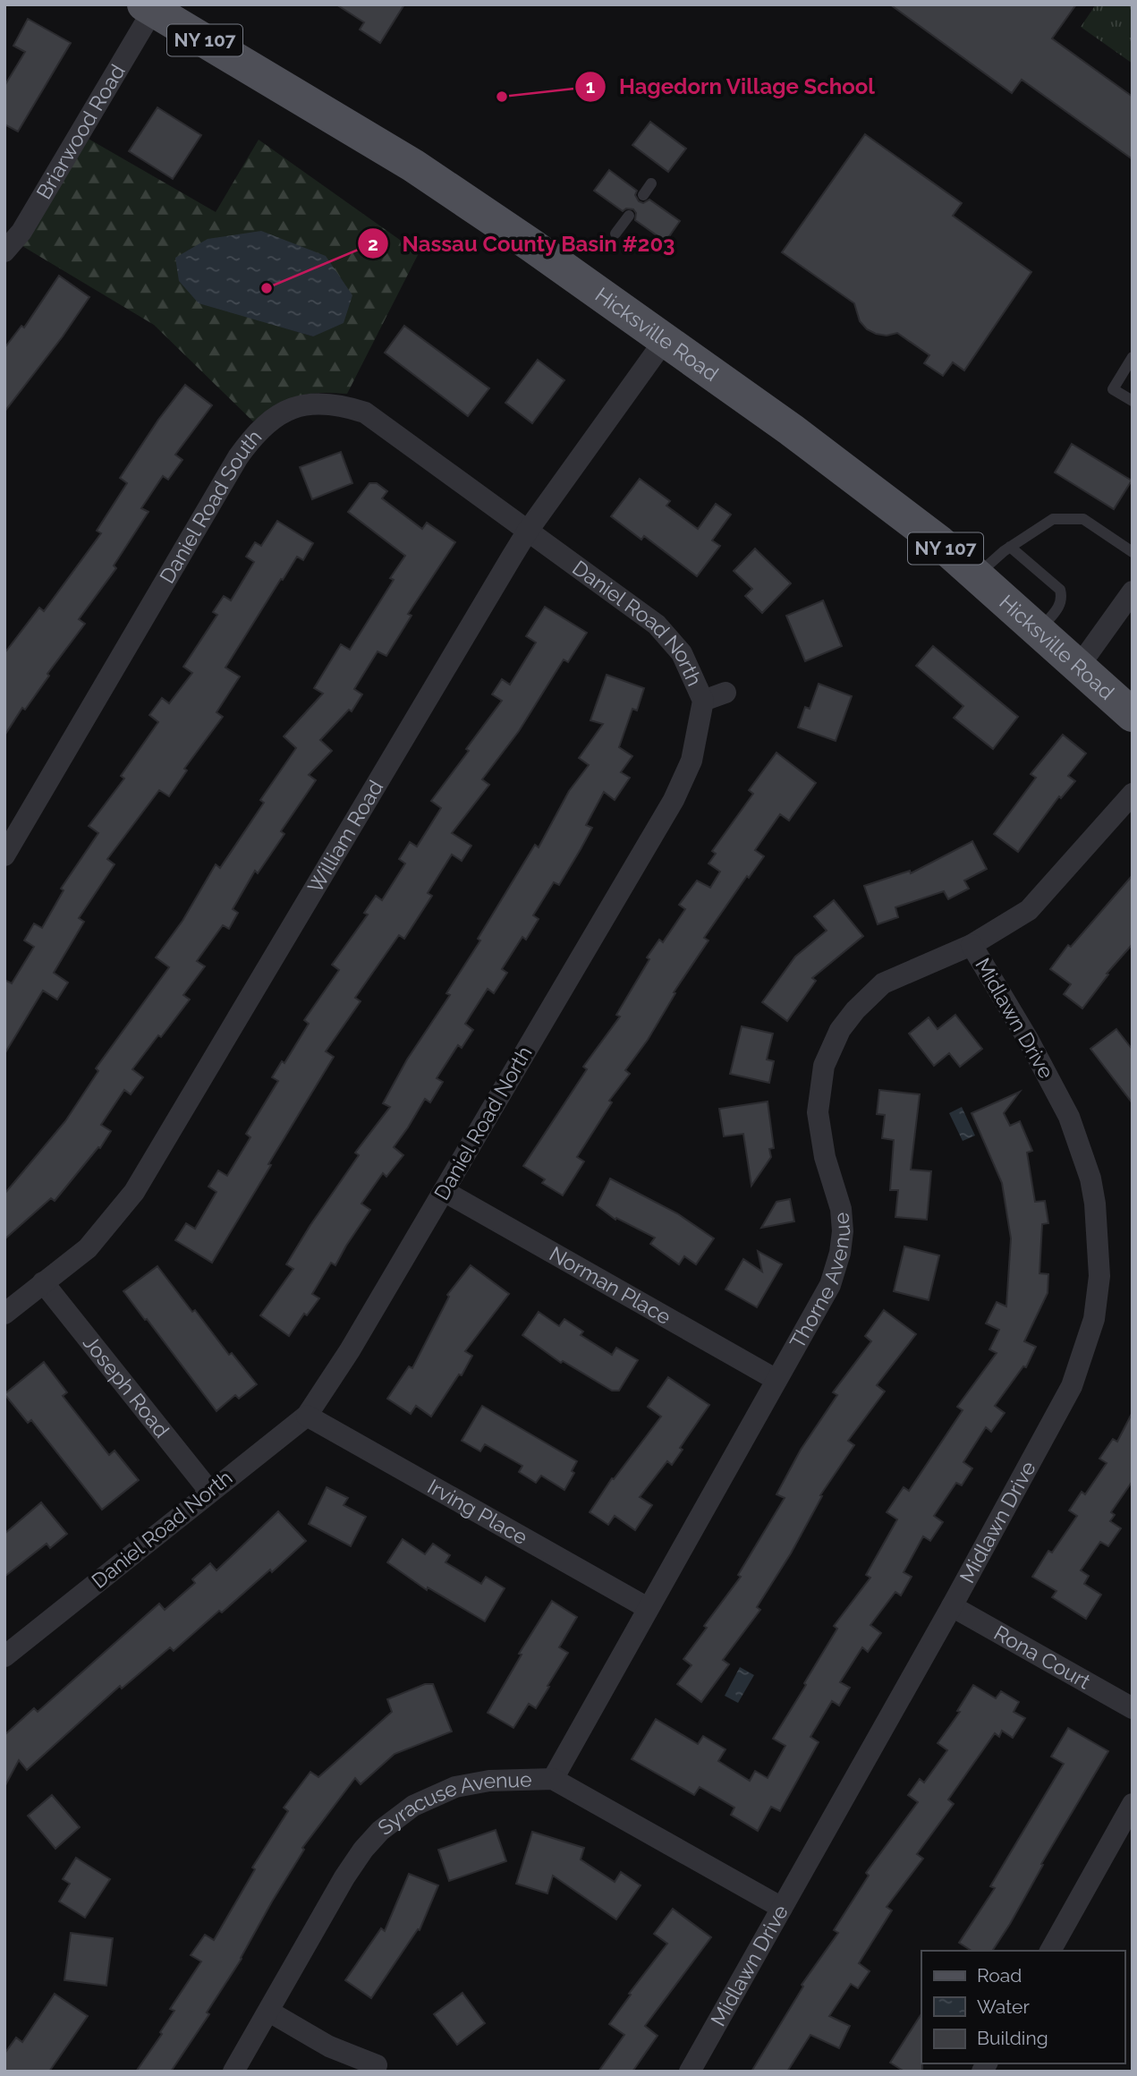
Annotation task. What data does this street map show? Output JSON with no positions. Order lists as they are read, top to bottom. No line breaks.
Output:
{"streets":{"main road":["NY 107","Hicksville Road"],"street":["Briarwood Road","Daniel Road South","Daniel Road North","William Road","Midlawn Drive","Thorne Avenue","Norman Place","Joseph Road","Irving Place","Rona Court","Syracuse Avenue"]},"crossings":[["Briarwood Road","Hicksville Road"],["Hicksville Road","William Road"],["Daniel Road South","Daniel Road North"],["Daniel Road South","William Road"],["Daniel Road North","William Road"],["Daniel Road North","Norman Place"],["Daniel Road North","Joseph Road"],["Daniel Road North","Irving Place"],["William Road","Joseph Road"],["Midlawn Drive","Thorne Avenue"],["Midlawn Drive","Rona Court"],["Midlawn Drive","Syracuse Avenue"],["Thorne Avenue","Norman Place"],["Thorne Avenue","Irving Place"],["Thorne Avenue","Syracuse Avenue"]],"places":["Hagedorn Village School","Nassau County Basin #203"],"legend":["Road","Water","Building"]}
